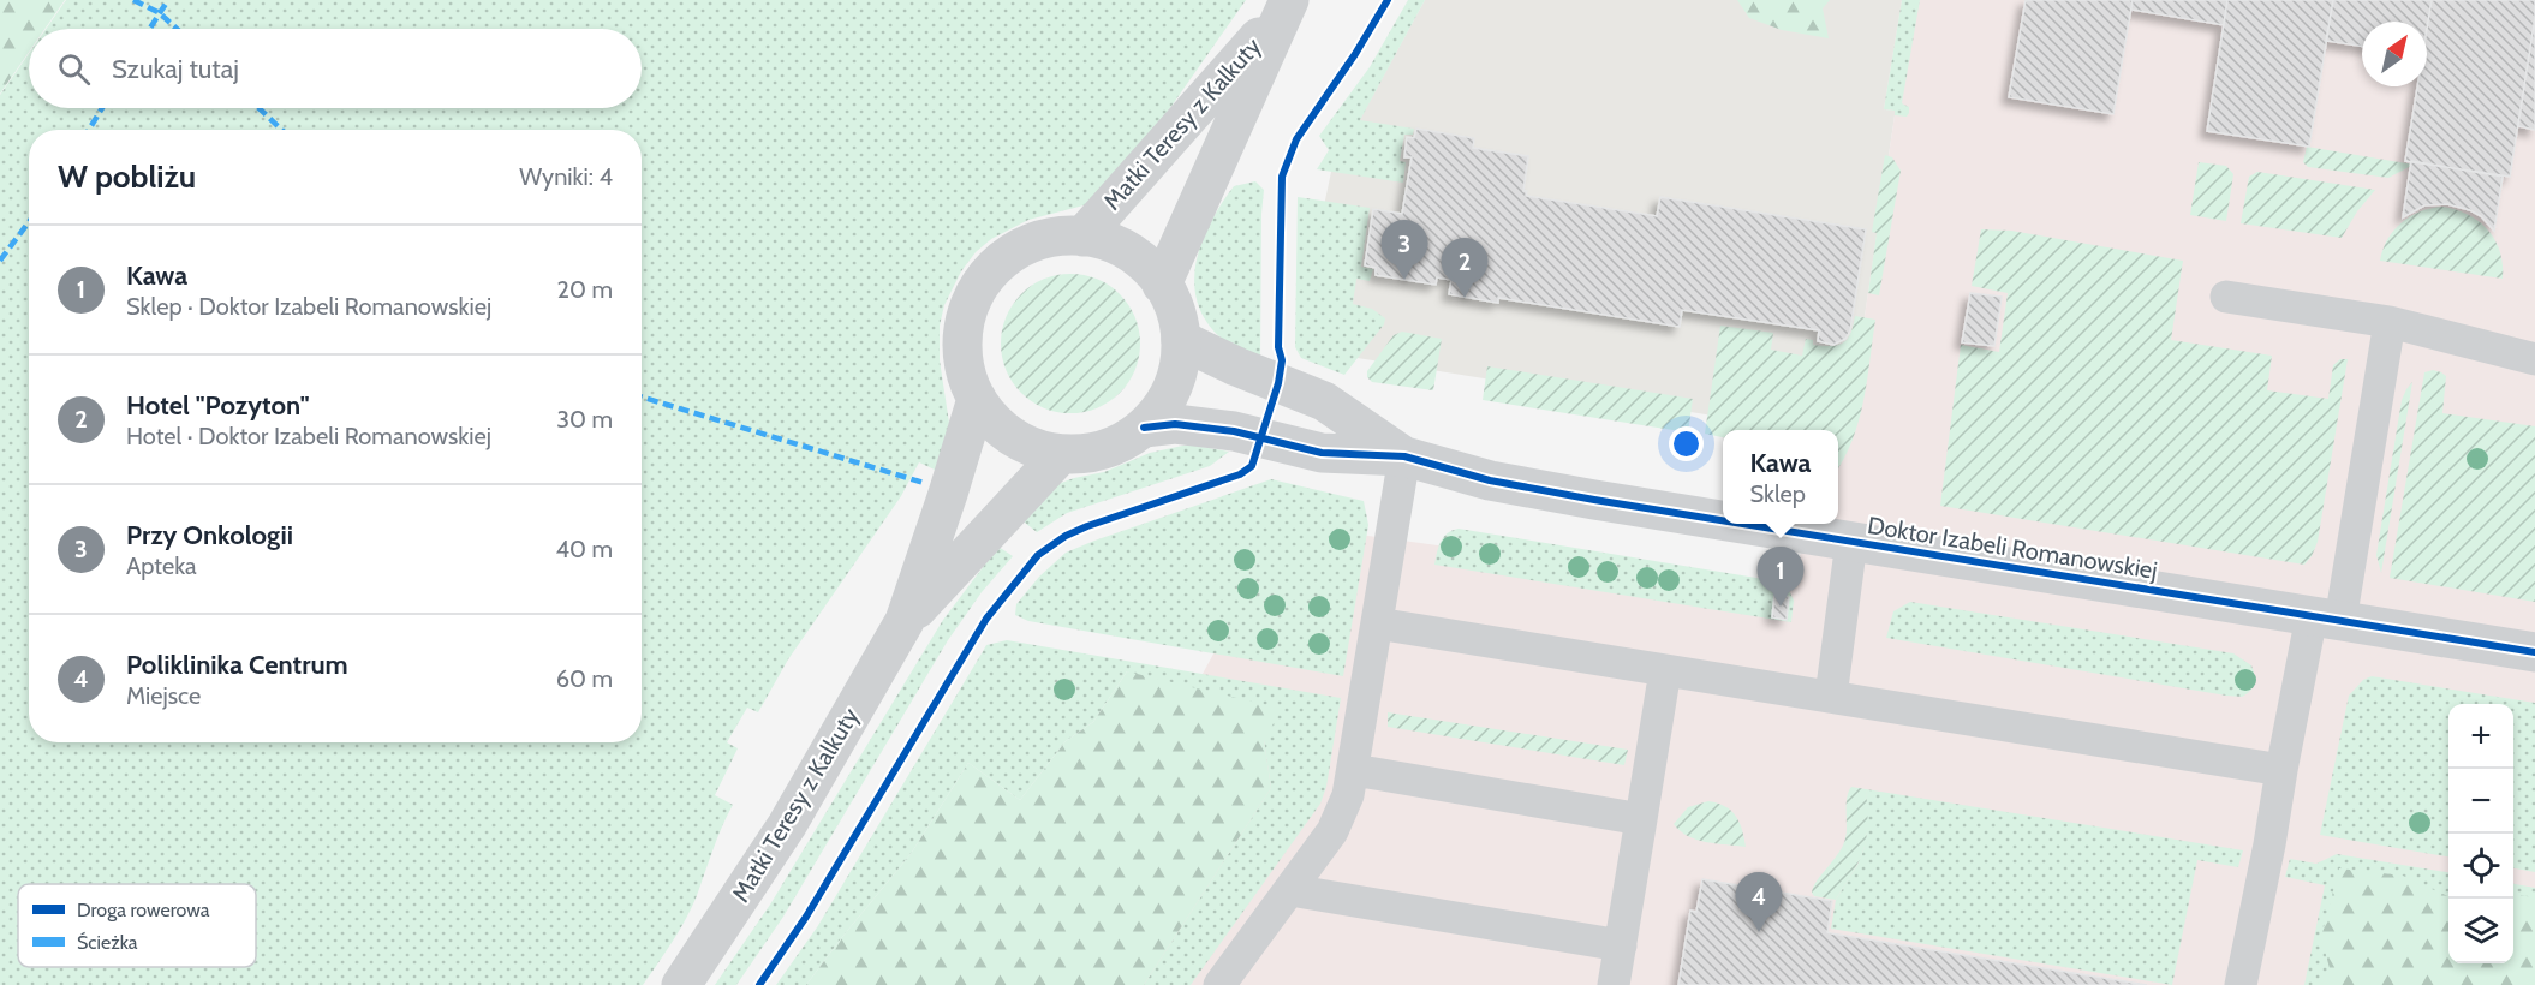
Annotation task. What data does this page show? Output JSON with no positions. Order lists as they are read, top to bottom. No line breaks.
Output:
{"streets":{"street":["Matki Teresy z Kalkuty","Doktor Izabeli Romanowskiej"]},"crossings":[["Matki Teresy z Kalkuty","Doktor Izabeli Romanowskiej"]],"legend":["Droga rowerowa","Ścieżka"],"north":"top right","page":{"search":"Szukaj tutaj","heading":["W pobliżu","Wyniki: 4"],"pins":["3","2","1","4"],"list":[{"mark":"1","name":"Kawa","note":"Sklep · Doktor Izabeli Romanowskiej","value":"20 m"},{"mark":"2","name":"Hotel \"Pozyton\"","note":"Hotel · Doktor Izabeli Romanowskiej","value":"30 m"},{"mark":"3","name":"Przy Onkologii","note":"Apteka","value":"40 m"},{"mark":"4","name":"Poliklinika Centrum","note":"Miejsce","value":"60 m"}],"popup":["Kawa","Sklep"],"map_buttons":["+","−"]}}
